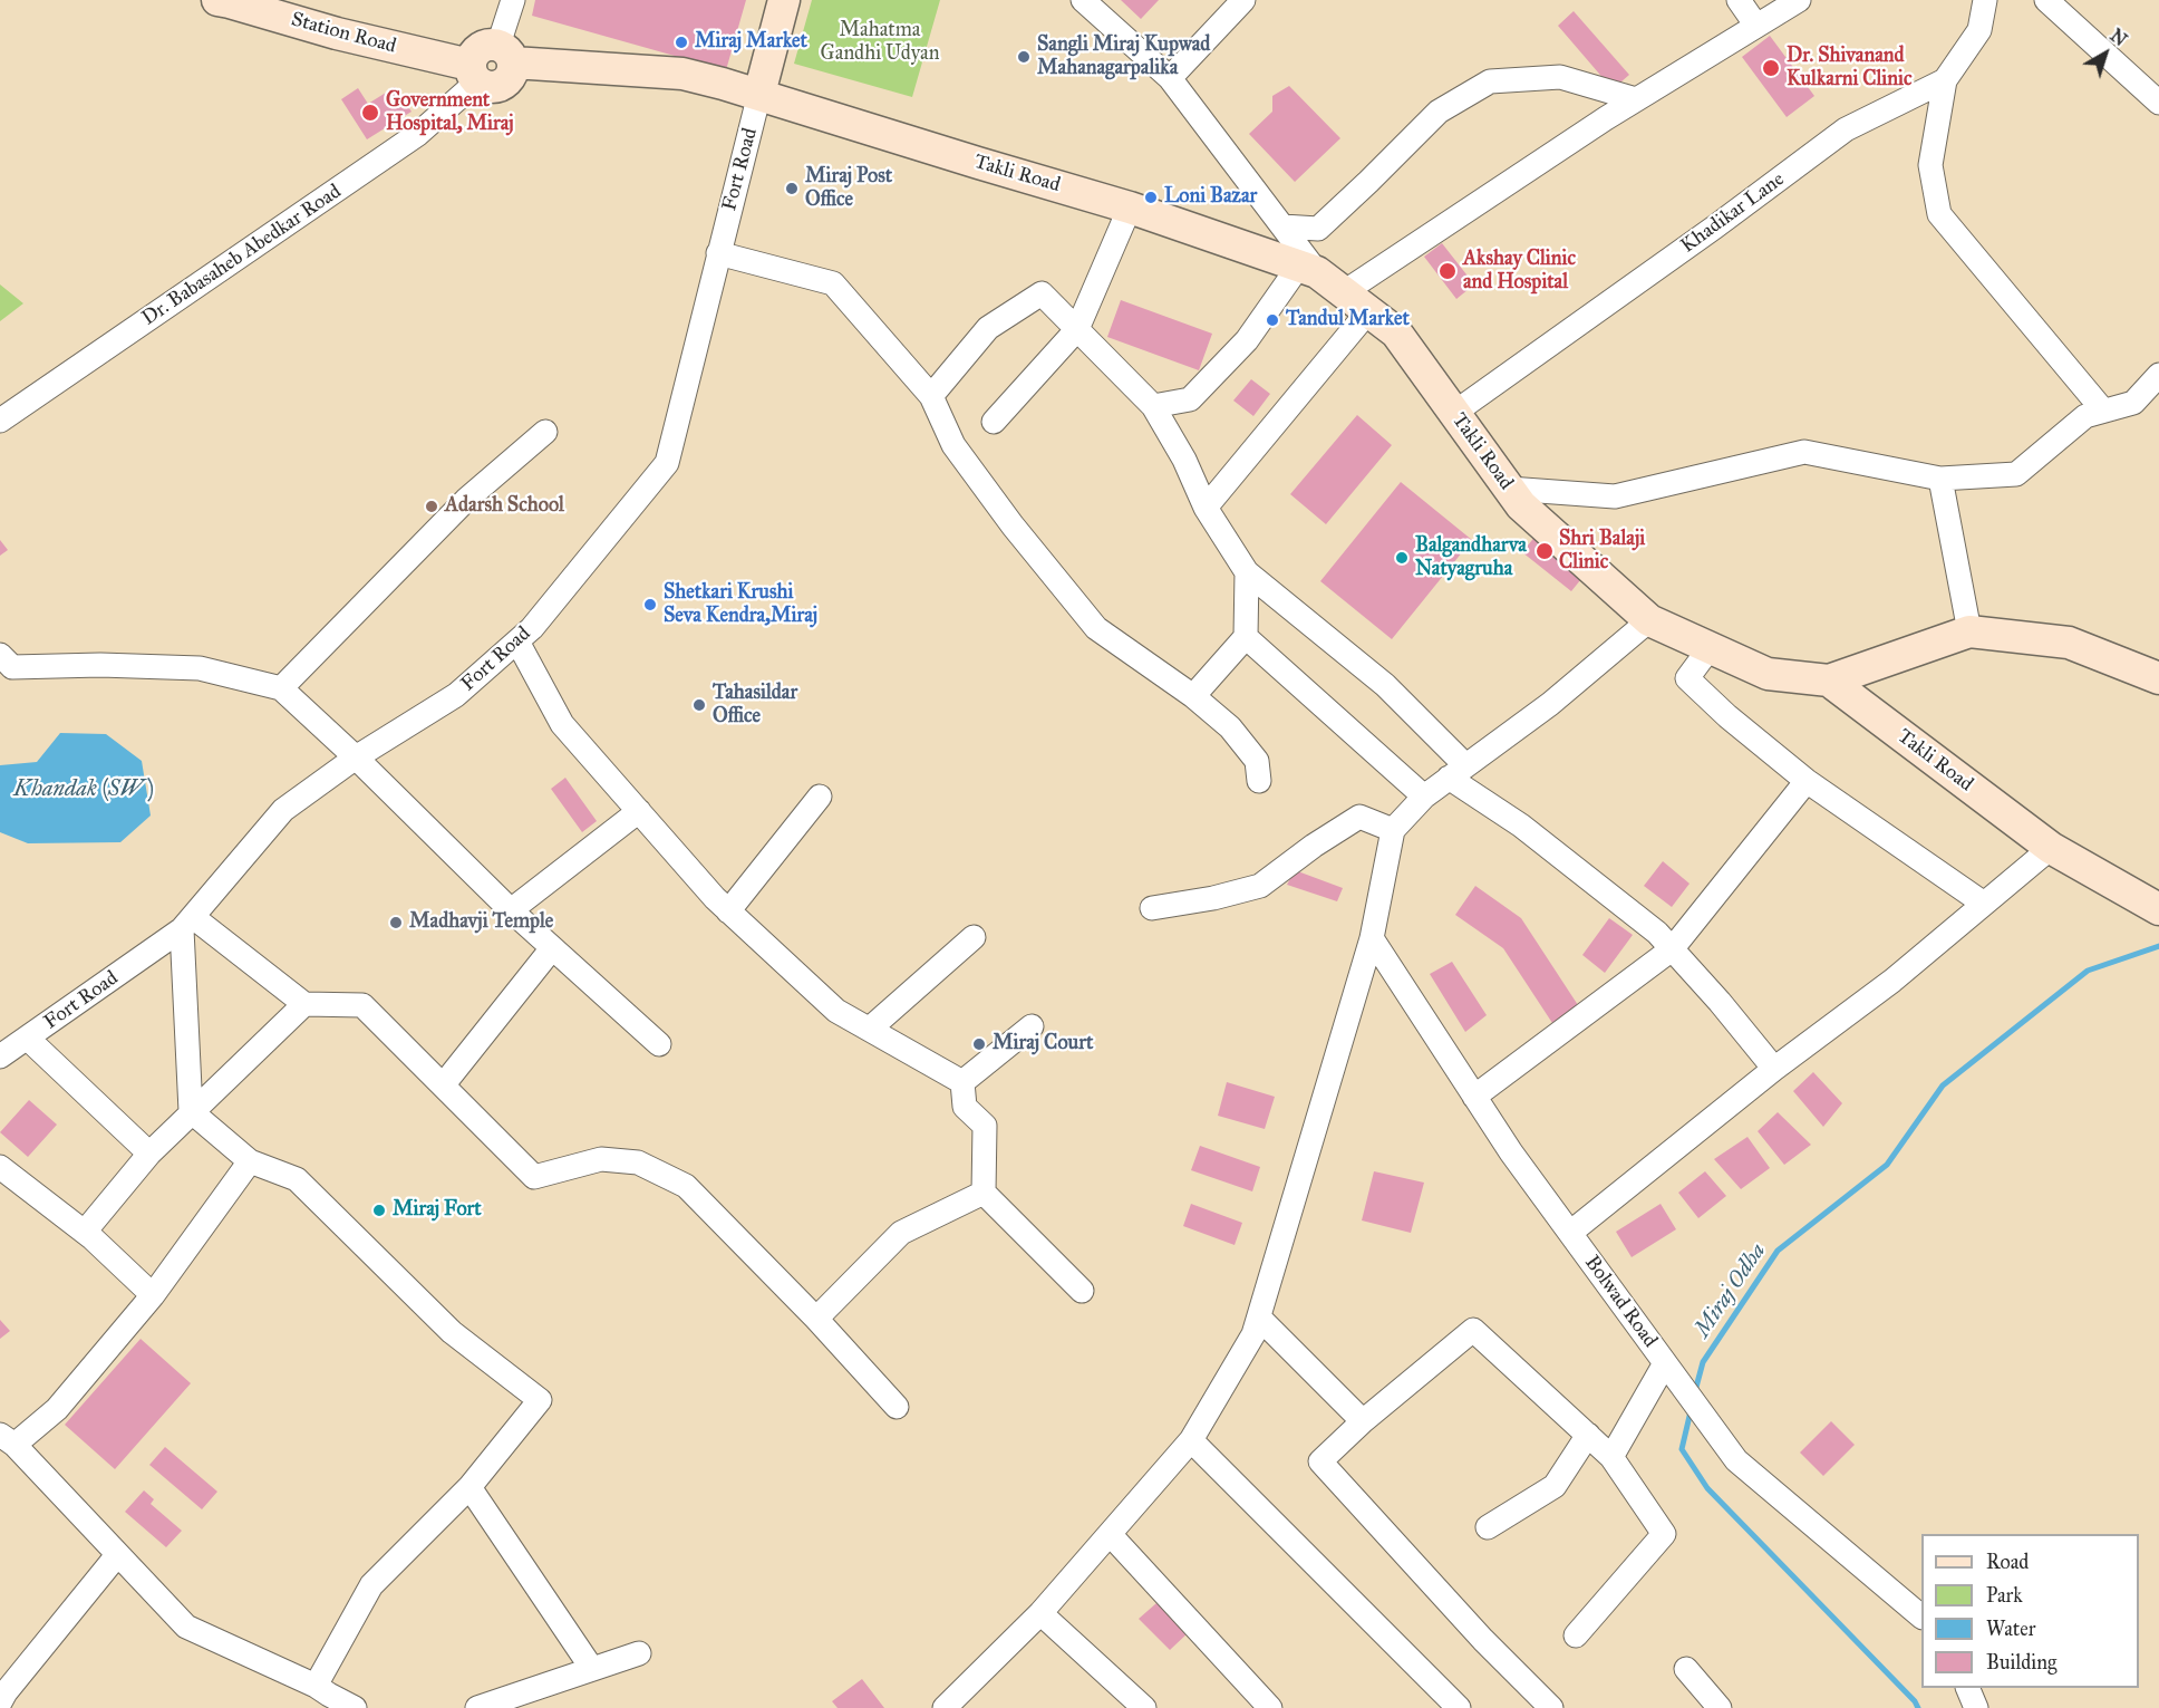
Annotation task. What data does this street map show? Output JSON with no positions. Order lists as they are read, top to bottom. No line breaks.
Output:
{"streets":{"main road":["Station Road","Takli Road"],"street":["Fort Road","Khadikar Lane","Dr. Babasaheb Abedkar Road","Bolwad Road"]},"crossings":[["Station Road","Dr. Babasaheb Abedkar Road"],["Fort Road","Takli Road"],["Takli Road","Khadikar Lane"]],"water":["Khandak (SW)","Miraj Odha"],"parks":["Mahatma Gandhi Udyan"],"places":["Miraj Market","Sangli Miraj Kupwad Mahanagarpalika","Dr. Shivanand Kulkarni Clinic","Government Hospital, Miraj","Miraj Post Office","Loni Bazar","Akshay Clinic and Hospital","Tandul Market","Adarsh School","Shri Balaji Clinic","Balgandharva Natyagruha","Shetkari Krushi Seva Kendra,Miraj","Tahasildar Office","Madhavji Temple","Miraj Court","Miraj Fort"],"legend":["Road","Park","Water","Building"],"north":"top right"}
